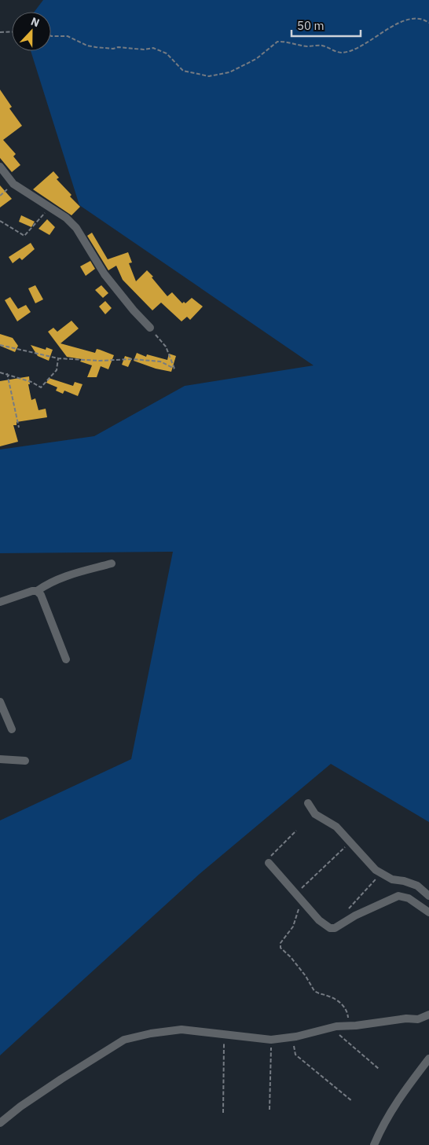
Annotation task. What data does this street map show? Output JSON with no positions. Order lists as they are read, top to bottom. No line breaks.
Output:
{"scale_bar":"50 m","north":"top"}
